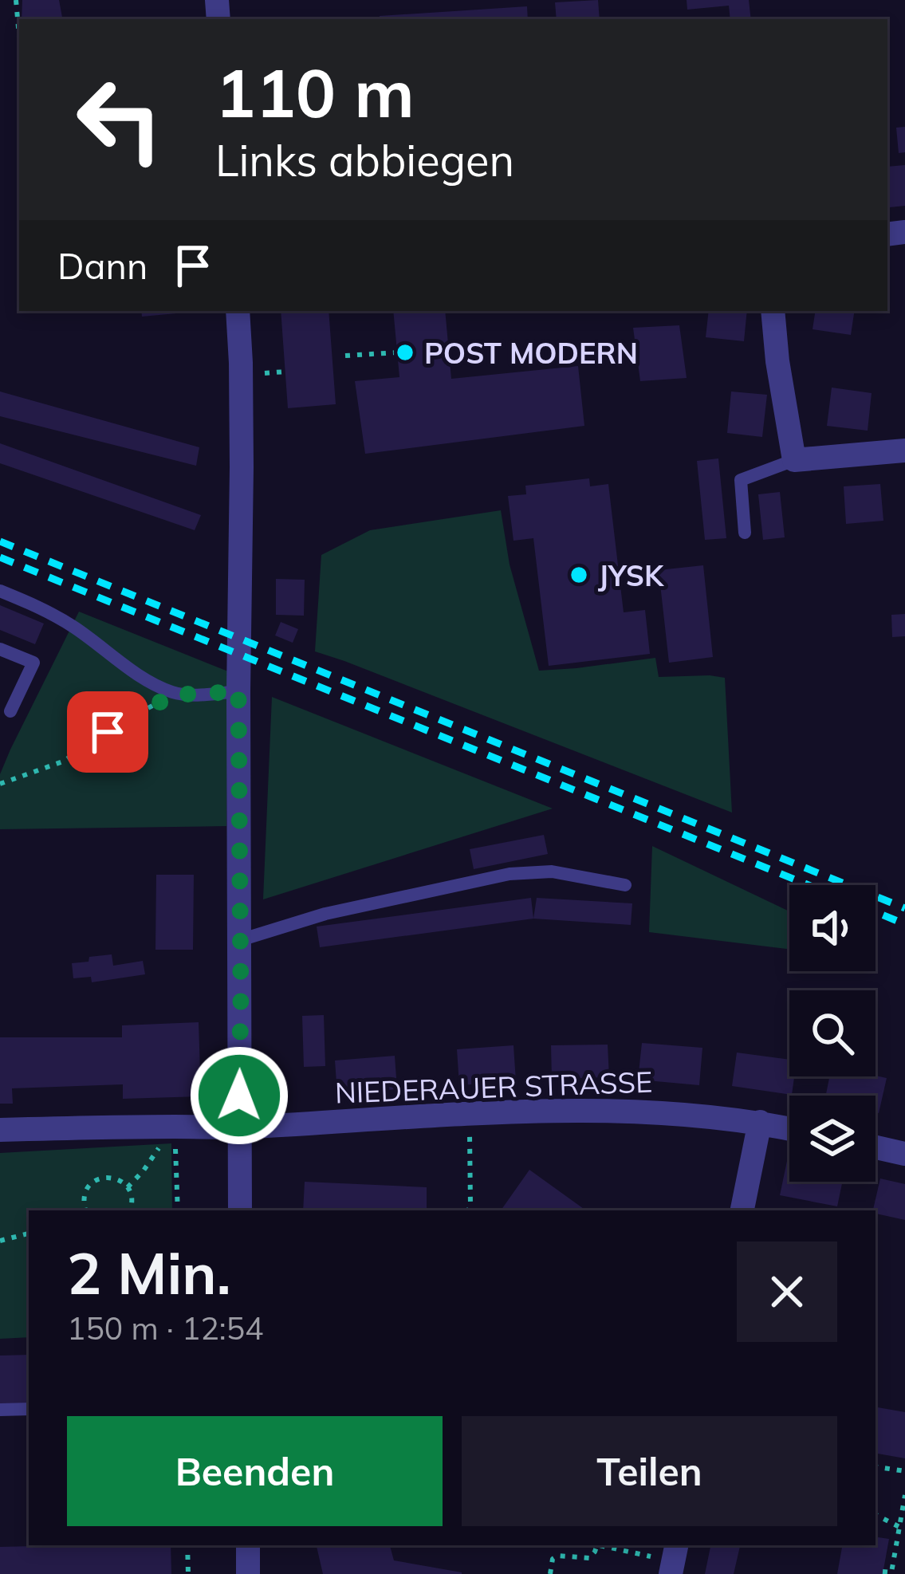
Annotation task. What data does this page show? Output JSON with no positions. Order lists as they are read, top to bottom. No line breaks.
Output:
{"streets":{"street":["NIEDERAUER STRASSE"]},"places":["POST MODERN","JYSK"],"page":{"turn":["110 m","Links abbiegen"],"then":"Dann","heading":["2 Min.","150 m · 12:54"],"buttons":["Beenden","Teilen"]}}
